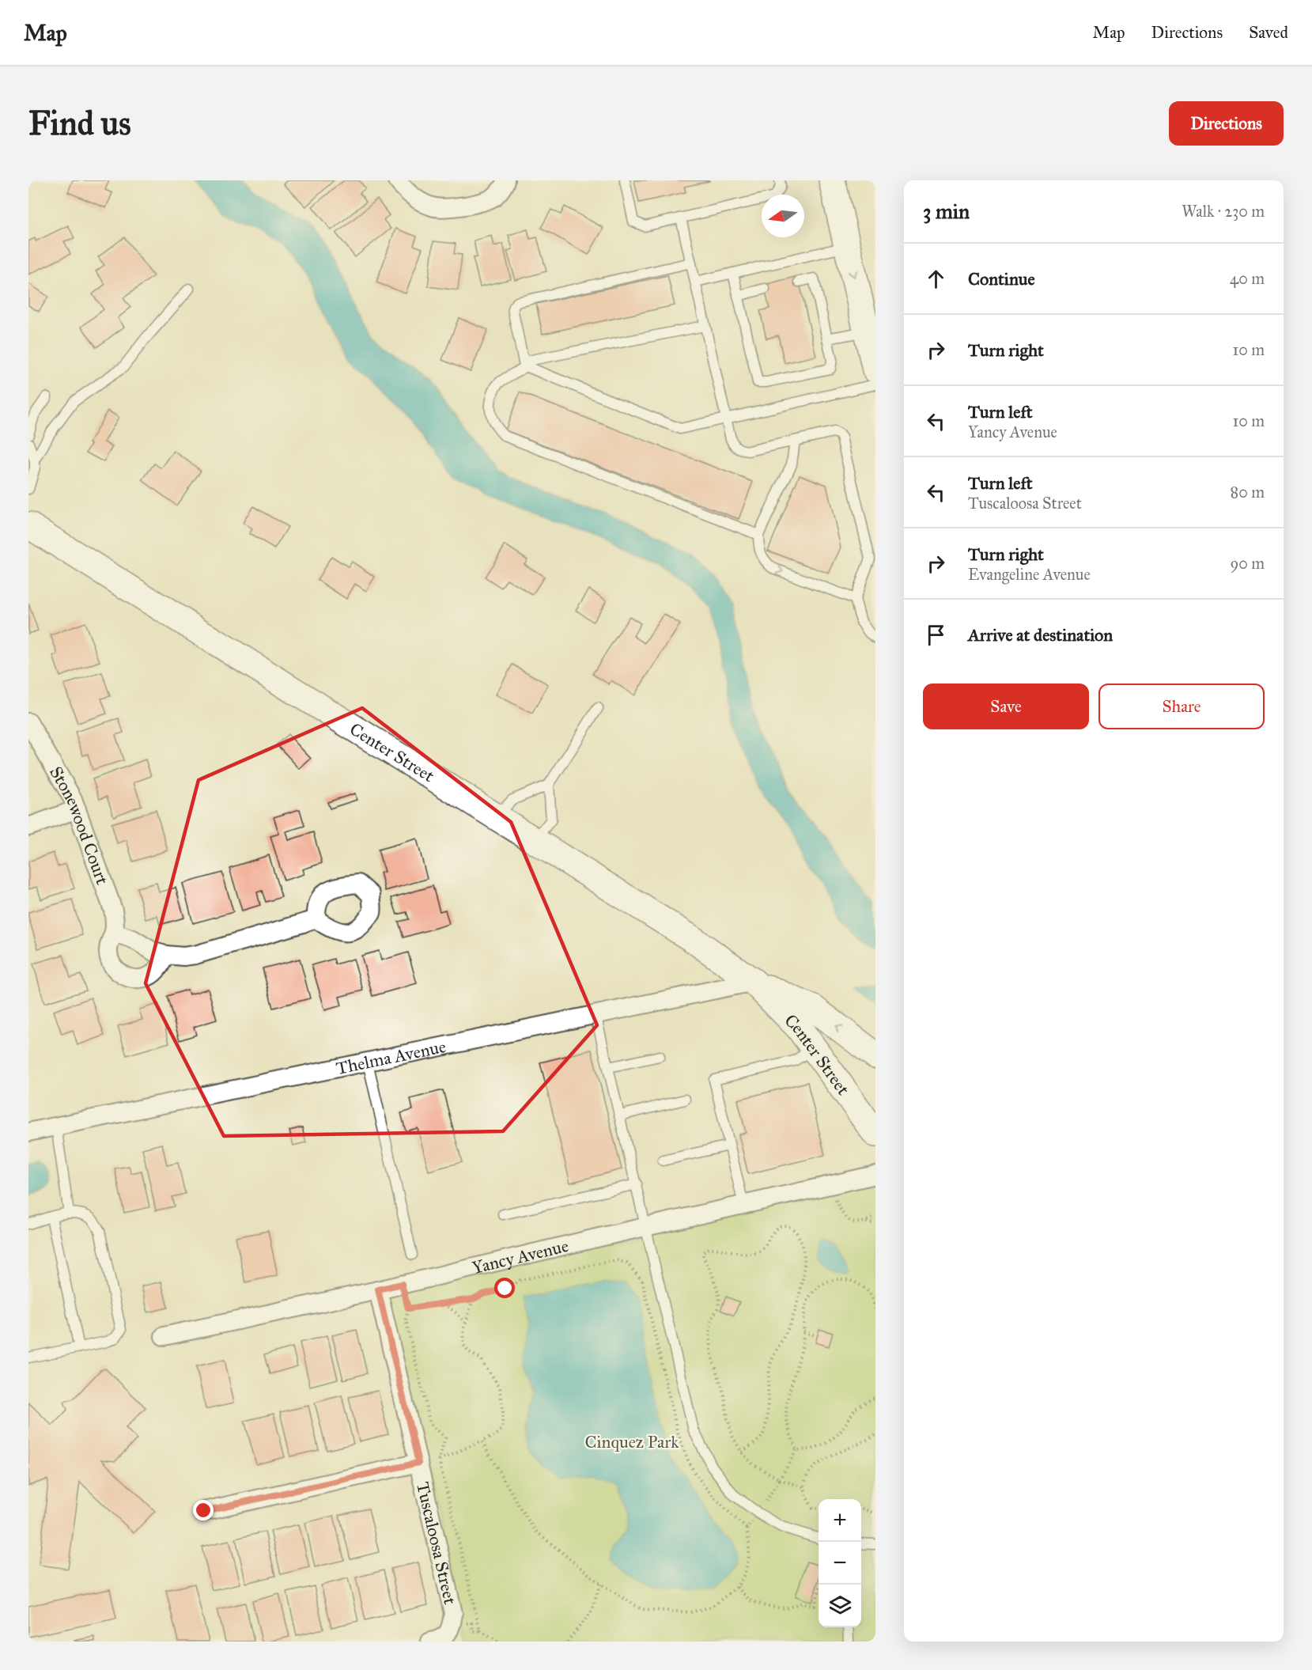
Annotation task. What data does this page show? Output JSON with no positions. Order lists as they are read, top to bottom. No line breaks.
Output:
{"streets":{"street":["Center Street","Stonewood Court","Thelma Avenue","Yancy Avenue","Tuscaloosa Street"]},"crossings":[["Center Street","Thelma Avenue"],["Yancy Avenue","Tuscaloosa Street"]],"parks":["Cinquez Park"],"north":"left","page":{"header":"Map","nav":["Map","Directions","Saved"],"buttons":["Directions",["Save","Share"]],"title":"Find us","heading":["3 min","Walk · 230 m"],"list":[["Continue","40 m"],["Turn right","10 m"],["Turn left","Yancy Avenue","10 m"],["Turn left","Tuscaloosa Street","80 m"],["Turn right","Evangeline Avenue","90 m"],"Arrive at destination"],"map_buttons":["+","−"]}}
